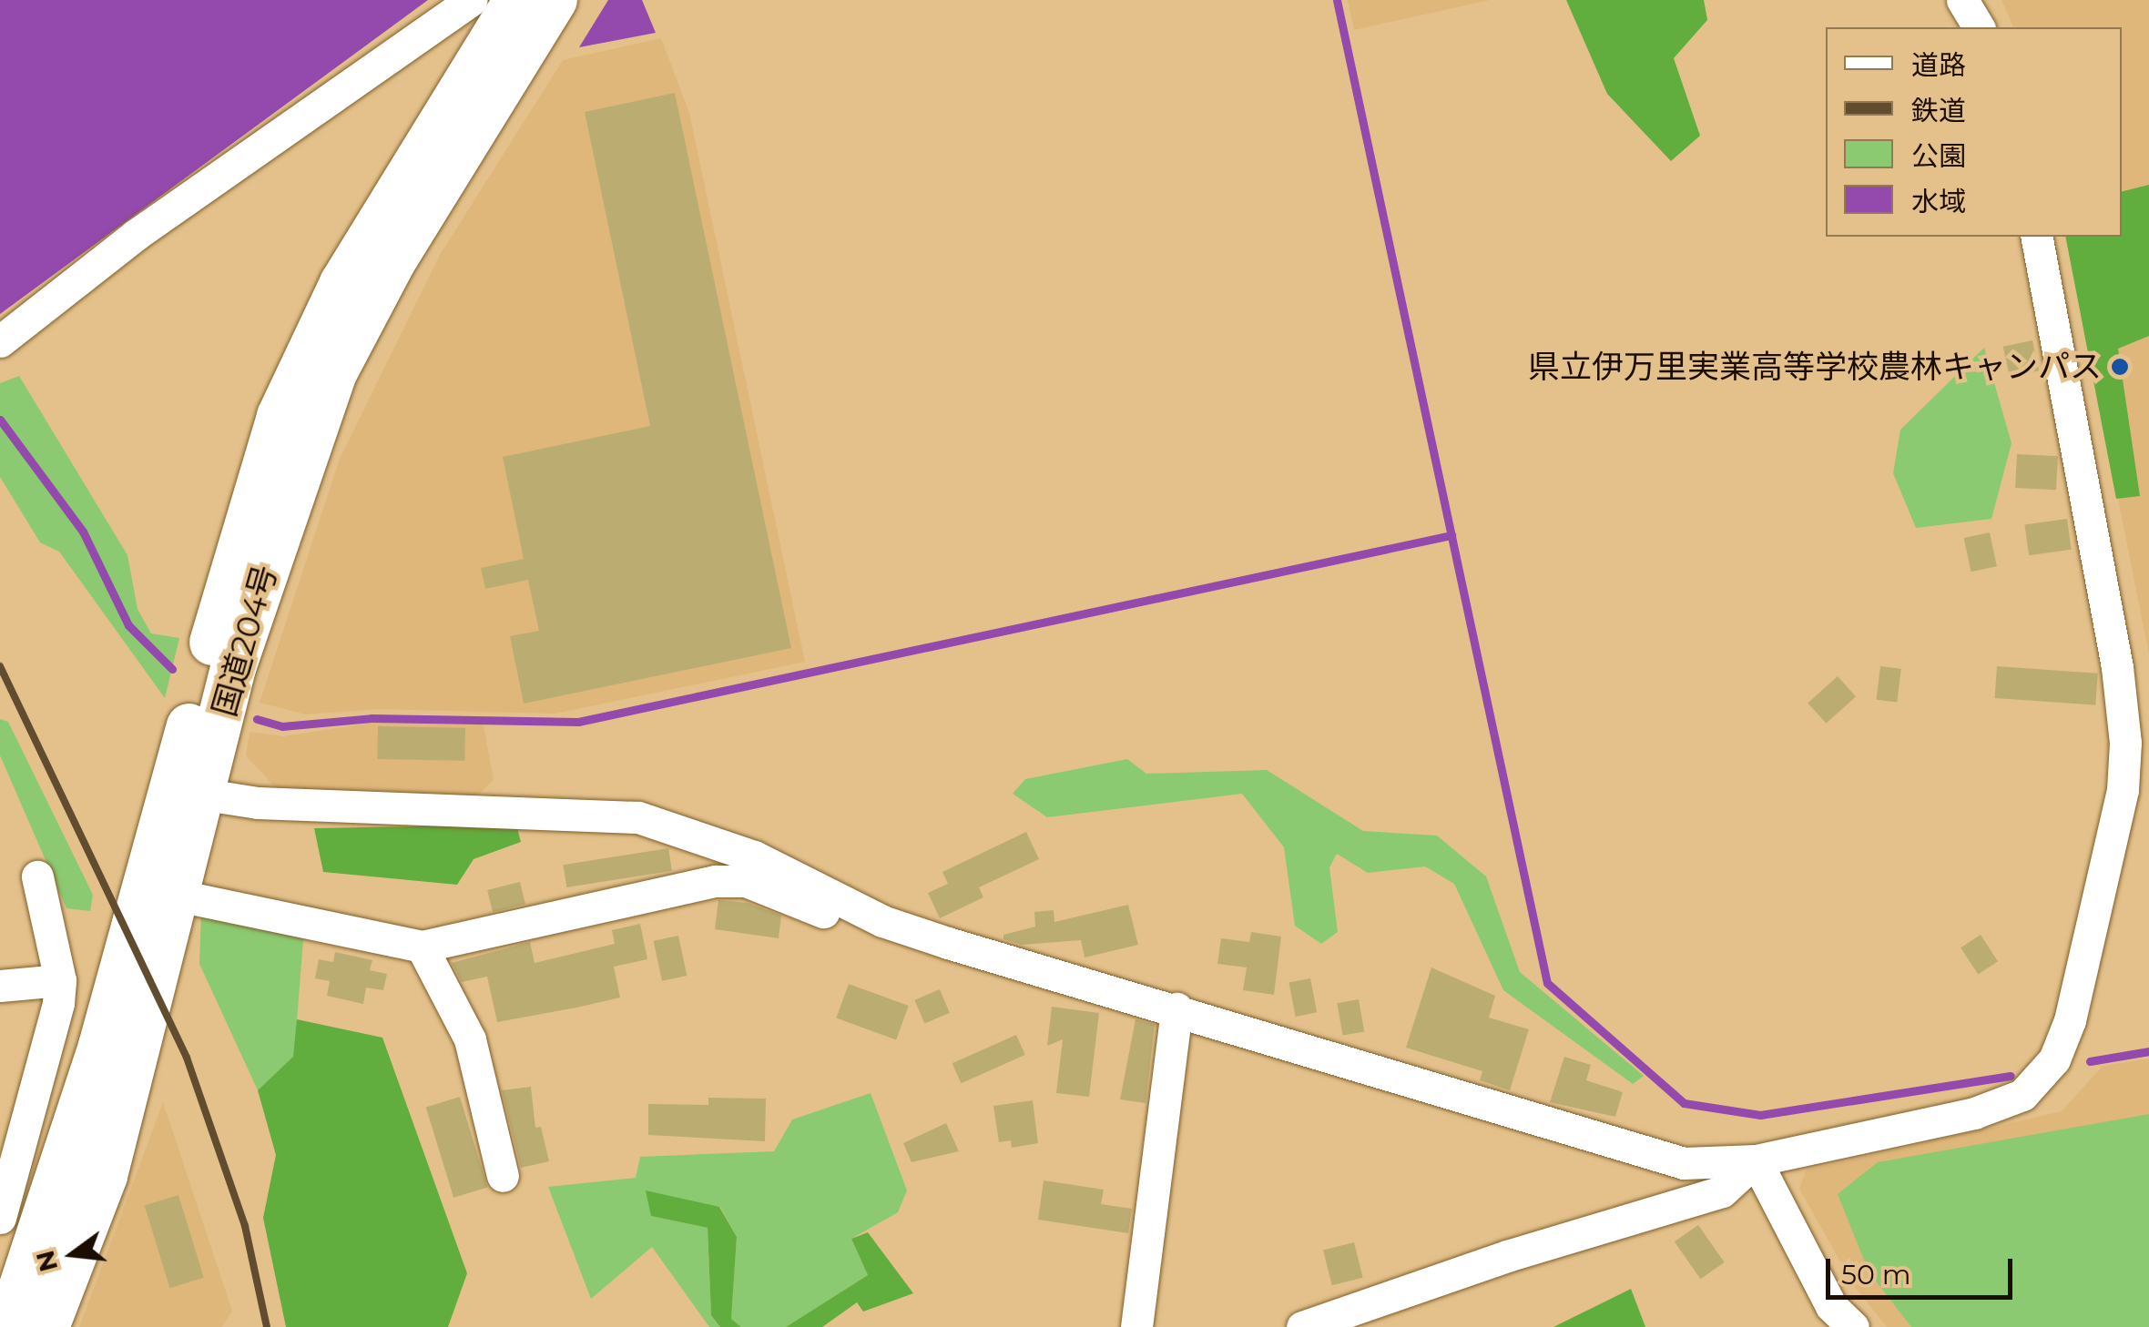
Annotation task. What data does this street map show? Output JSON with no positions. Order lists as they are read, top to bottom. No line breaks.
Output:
{"streets":{"highway":["国道204号"]},"places":["県立伊万里実業高等学校農林キャンパス"],"legend":["道路","鉄道","公園","水域"],"scale_bar":"50 m","north":"left"}
